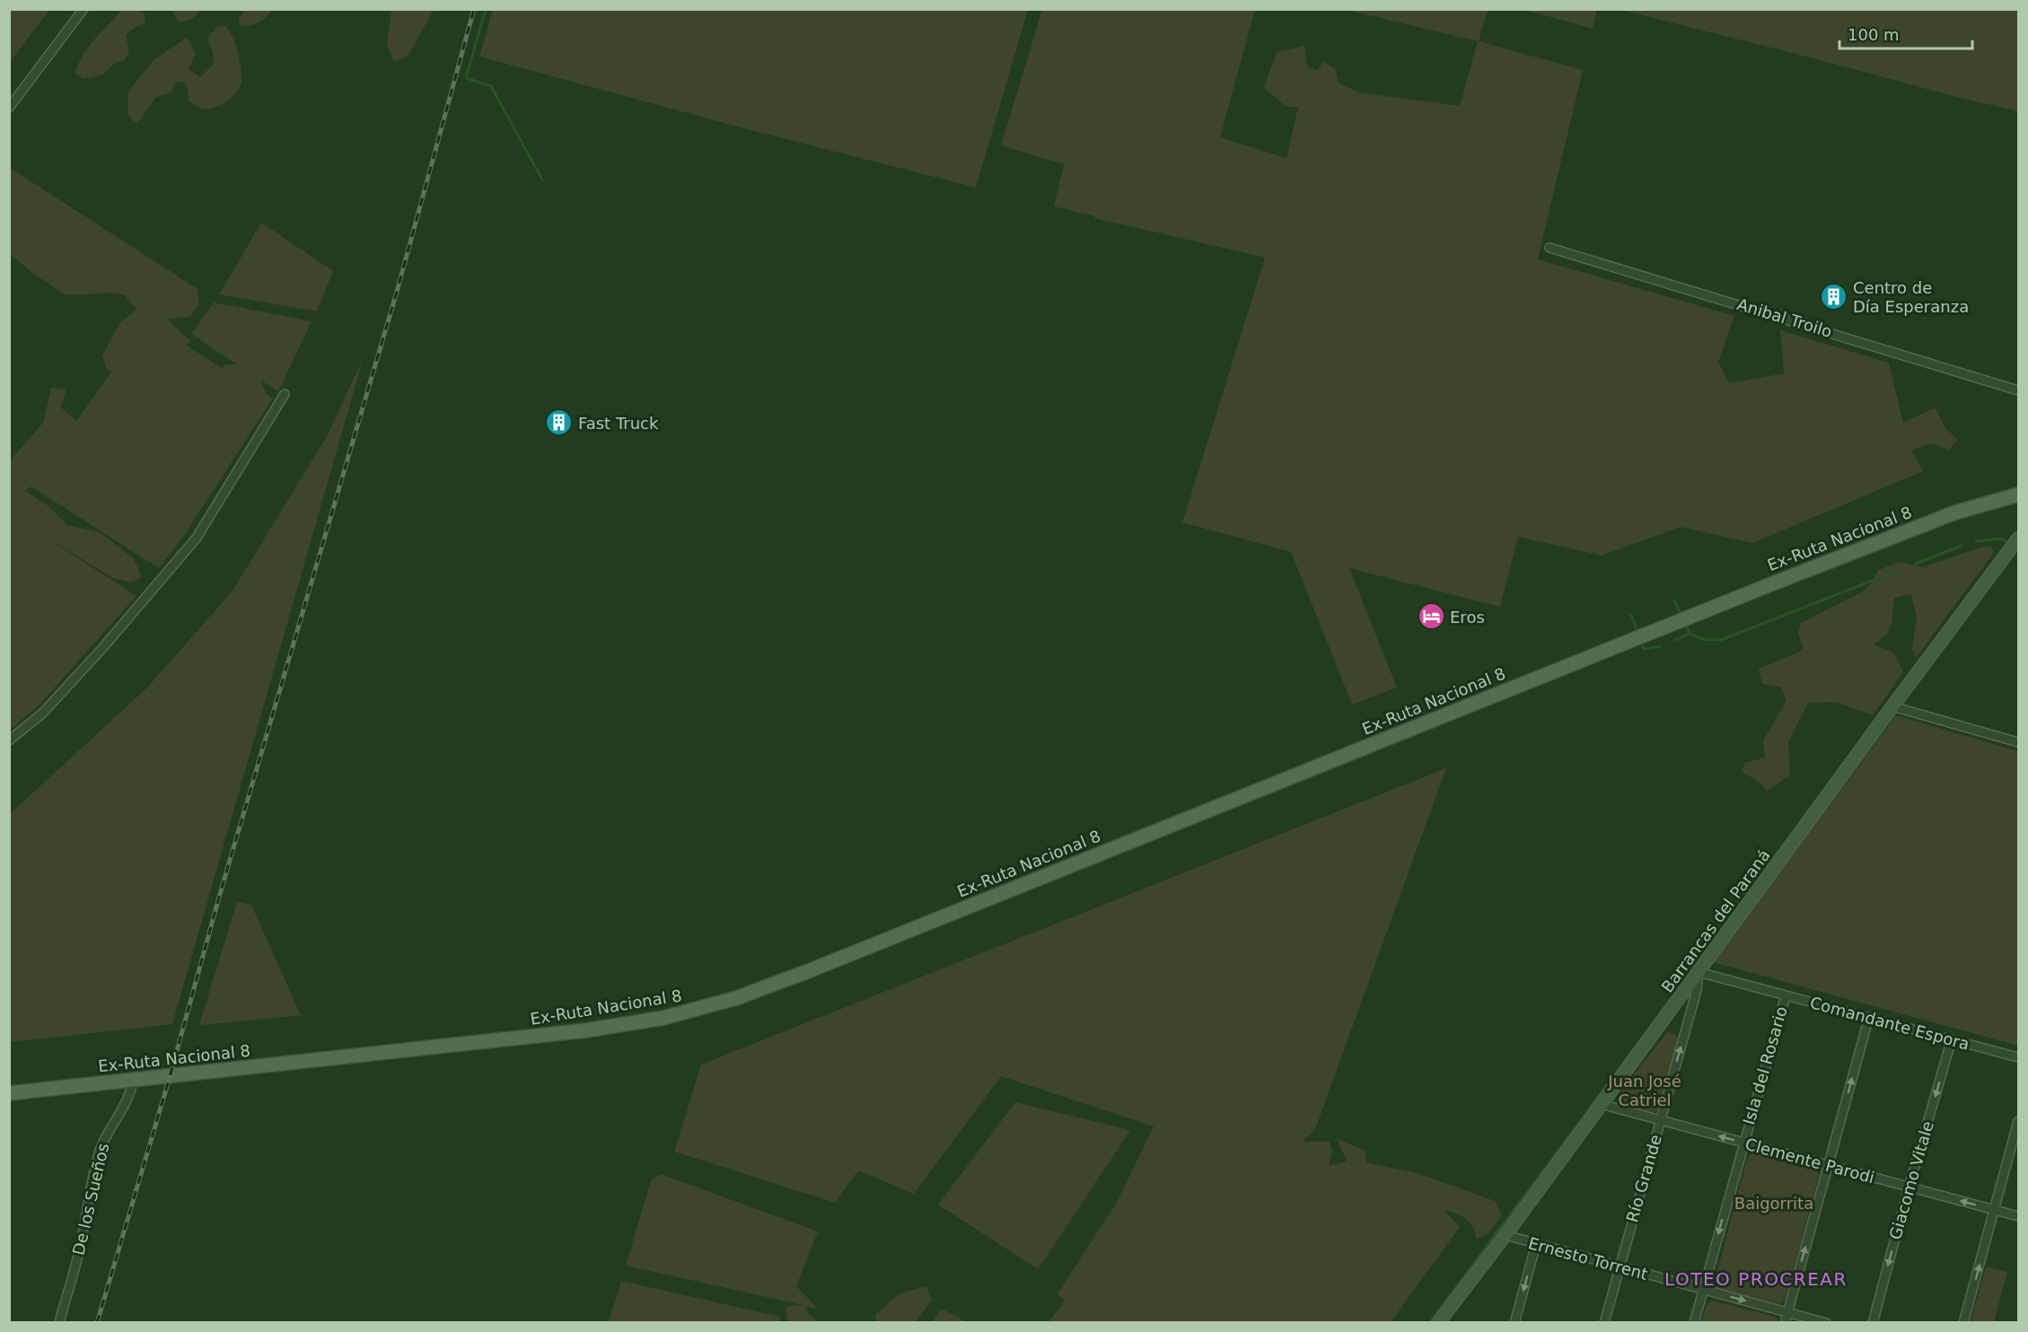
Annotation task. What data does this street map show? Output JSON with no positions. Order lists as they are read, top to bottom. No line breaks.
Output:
{"streets":{"main road":["Ex-Ruta Nacional 8"],"street":["Anibal Troilo","Barrancas del Paraná","Comandante Espora","Isla del Rosario","Clemente Parodi","Río Grande","Giacomo Vitale","De los Sueños","Ernesto Torrent"]},"crossings":[["Ex-Ruta Nacional 8","De los Sueños"],["Barrancas del Paraná","Comandante Espora"],["Barrancas del Paraná","Clemente Parodi"],["Barrancas del Paraná","Río Grande"],["Barrancas del Paraná","Ernesto Torrent"],["Comandante Espora","Isla del Rosario"],["Comandante Espora","Río Grande"],["Comandante Espora","Giacomo Vitale"],["Isla del Rosario","Clemente Parodi"],["Isla del Rosario","Ernesto Torrent"],["Clemente Parodi","Río Grande"],["Clemente Parodi","Giacomo Vitale"],["Río Grande","Ernesto Torrent"]],"one_way":["Isla del Rosario","Clemente Parodi","Río Grande","Giacomo Vitale"],"districts":["LOTEO PROCREAR"],"parks":["Juan José Catriel","Baigorrita"],"places":{"building":["Centro de Día Esperanza","Fast Truck"],"hotel":["Eros"]},"scale_bar":"100 m"}
